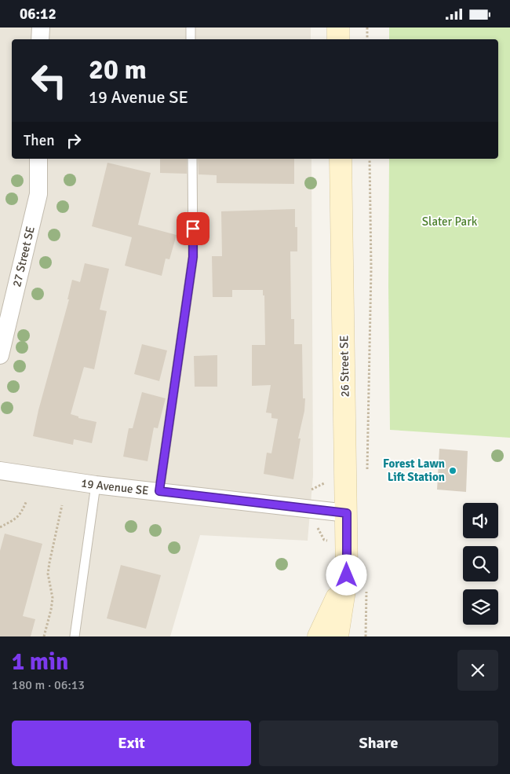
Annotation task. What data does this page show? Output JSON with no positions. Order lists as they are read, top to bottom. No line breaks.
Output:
{"streets":{"street":["27 Street SE","26 Street SE","19 Avenue SE"]},"crossings":[["26 Street SE","19 Avenue SE"]],"parks":["Slater Park"],"places":["Forest Lawn Lift Station"],"page":{"status":"06:12","turn":["20 m","19 Avenue SE"],"then":"Then","heading":["1 min","180 m · 06:13"],"buttons":["Exit","Share"]}}
